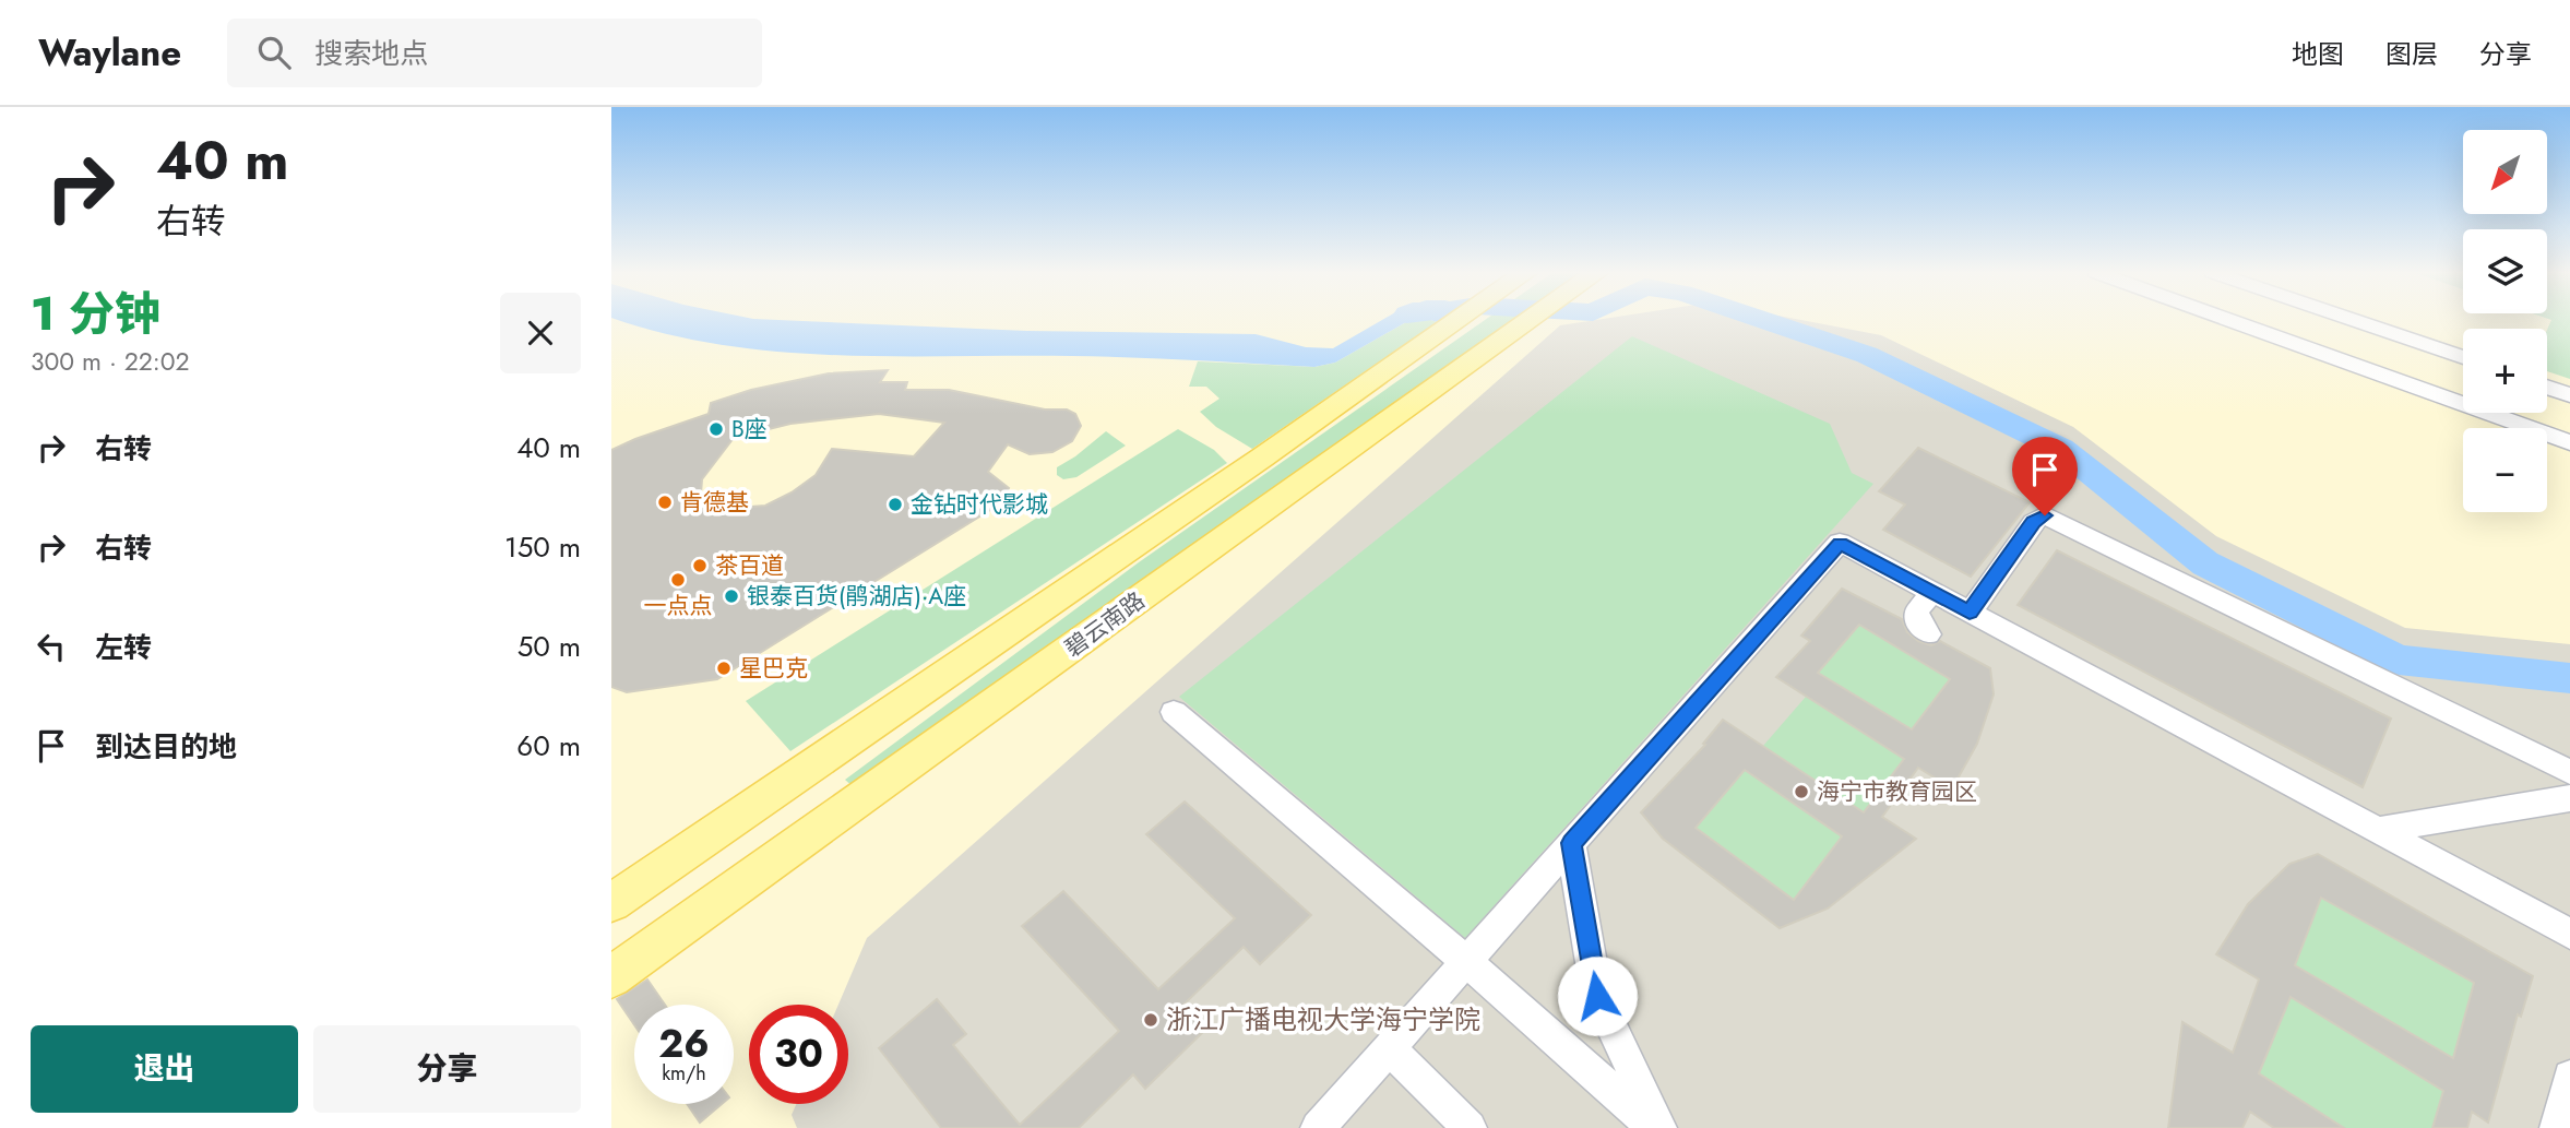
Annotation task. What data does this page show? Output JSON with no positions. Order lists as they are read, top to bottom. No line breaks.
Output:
{"streets":{"main road":["碧云南路"]},"places":["B座","肯德基","金钻时代影城","茶百道","一点点","银泰百货(鹃湖店)·A座","星巴克","海宁市教育园区","浙江广播电视大学海宁学院"],"north":"bottom left","page":{"header":"Waylane","search":"搜索地点","nav":["地图","图层","分享"],"turn":["40 m","右转"],"map_buttons":["+","−"],"heading":["1 分钟","300 m · 22:02"],"list":[{"name":"右转","value":"40 m"},{"name":"右转","value":"150 m"},{"name":"左转","value":"50 m"},{"name":"到达目的地","value":"60 m"}],"speed":"26 km/h","limit":"30","buttons":["退出","分享"]}}
